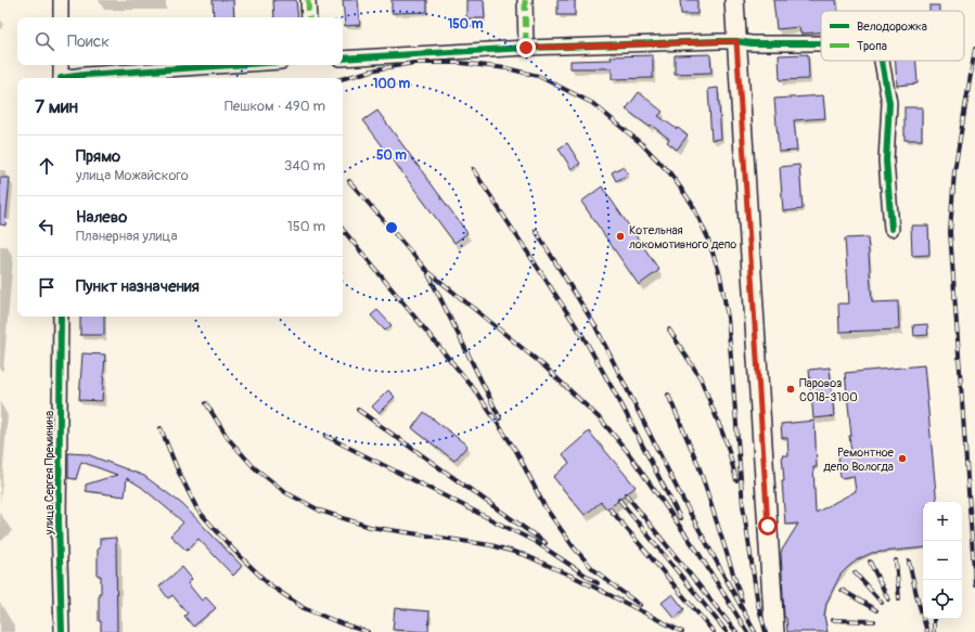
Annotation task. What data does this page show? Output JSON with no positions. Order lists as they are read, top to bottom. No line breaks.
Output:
{"streets":{"street":["улица Сергея Преминина"]},"places":["Котельная локомотивного депо","Паровоз СО18-3100","Ремонтное депо Вологда"],"legend":["Велодорожка","Тропа"],"page":{"search":"Поиск","heading":["7 мин","Пешком · 490 m"],"list":[["Прямо","улица Можайского","340 m"],["Налево","Планерная улица","150 m"],"Пункт назначения"],"map_buttons":["+","−"]},"rings":["150 m","100 m","50 m"]}
